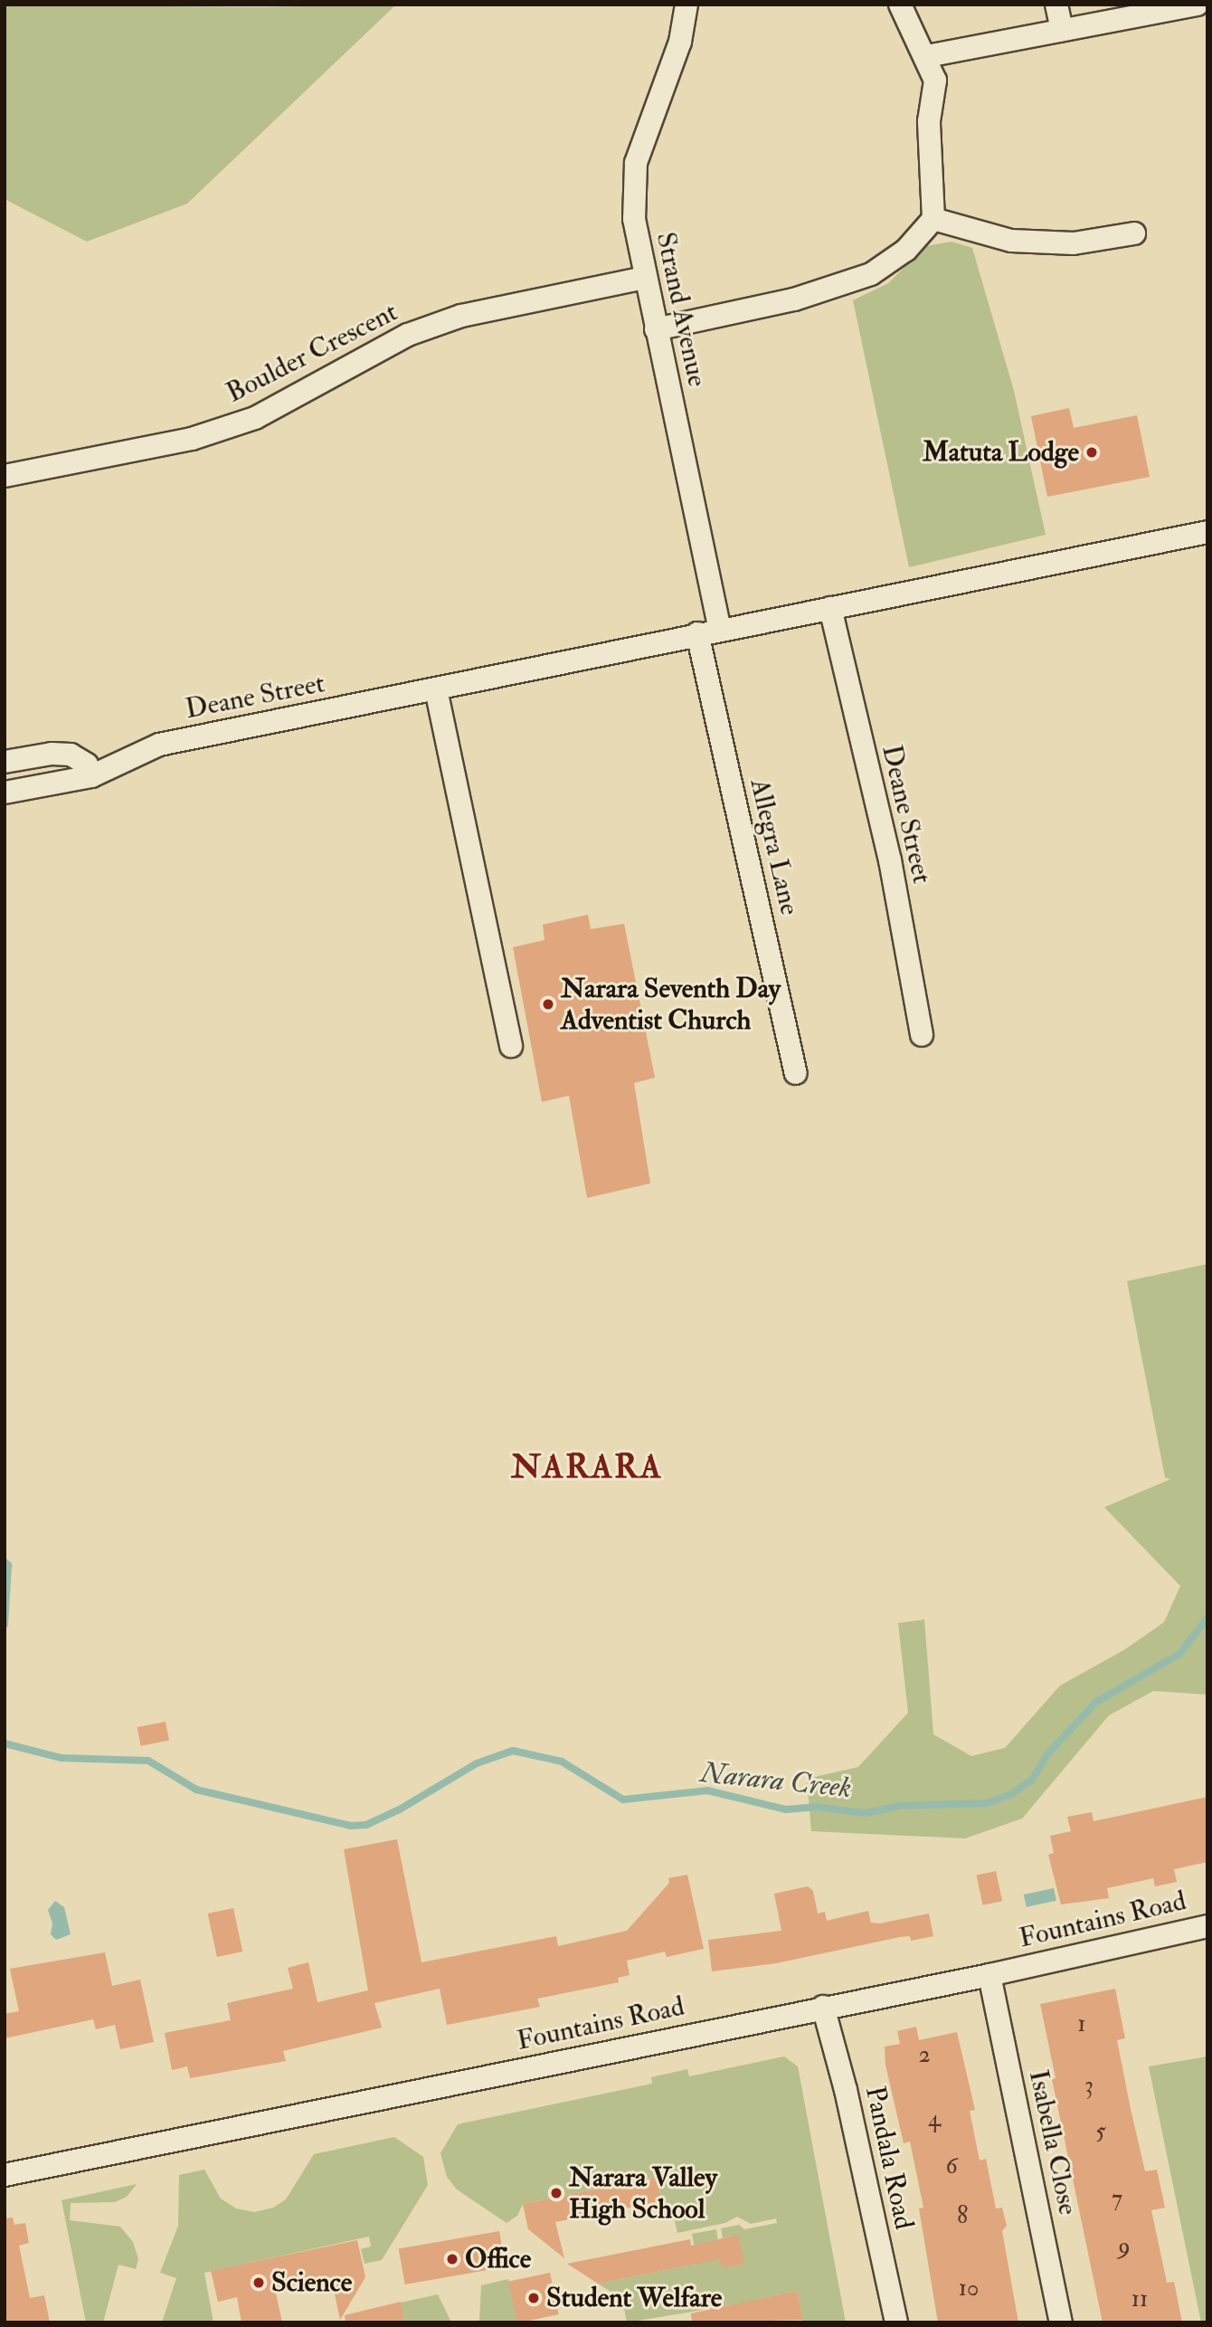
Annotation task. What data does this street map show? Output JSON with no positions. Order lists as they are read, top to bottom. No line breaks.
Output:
{"streets":{"street":["Strand Avenue","Boulder Crescent","Deane Street","Allegra Lane","Fountains Road","Isabella Close","Pandala Road"]},"crossings":[["Strand Avenue","Boulder Crescent"],["Strand Avenue","Deane Street"],["Deane Street","Allegra Lane"],["Fountains Road","Isabella Close"],["Fountains Road","Pandala Road"]],"districts":["NARARA"],"water":["Narara Creek"],"places":["Matuta Lodge","Narara Seventh Day Adventist Church","Narara Valley High School","Office","Science","Student Welfare"],"house_numbers":["1","2","3","4","5","6","7","8","9","10","11"]}
